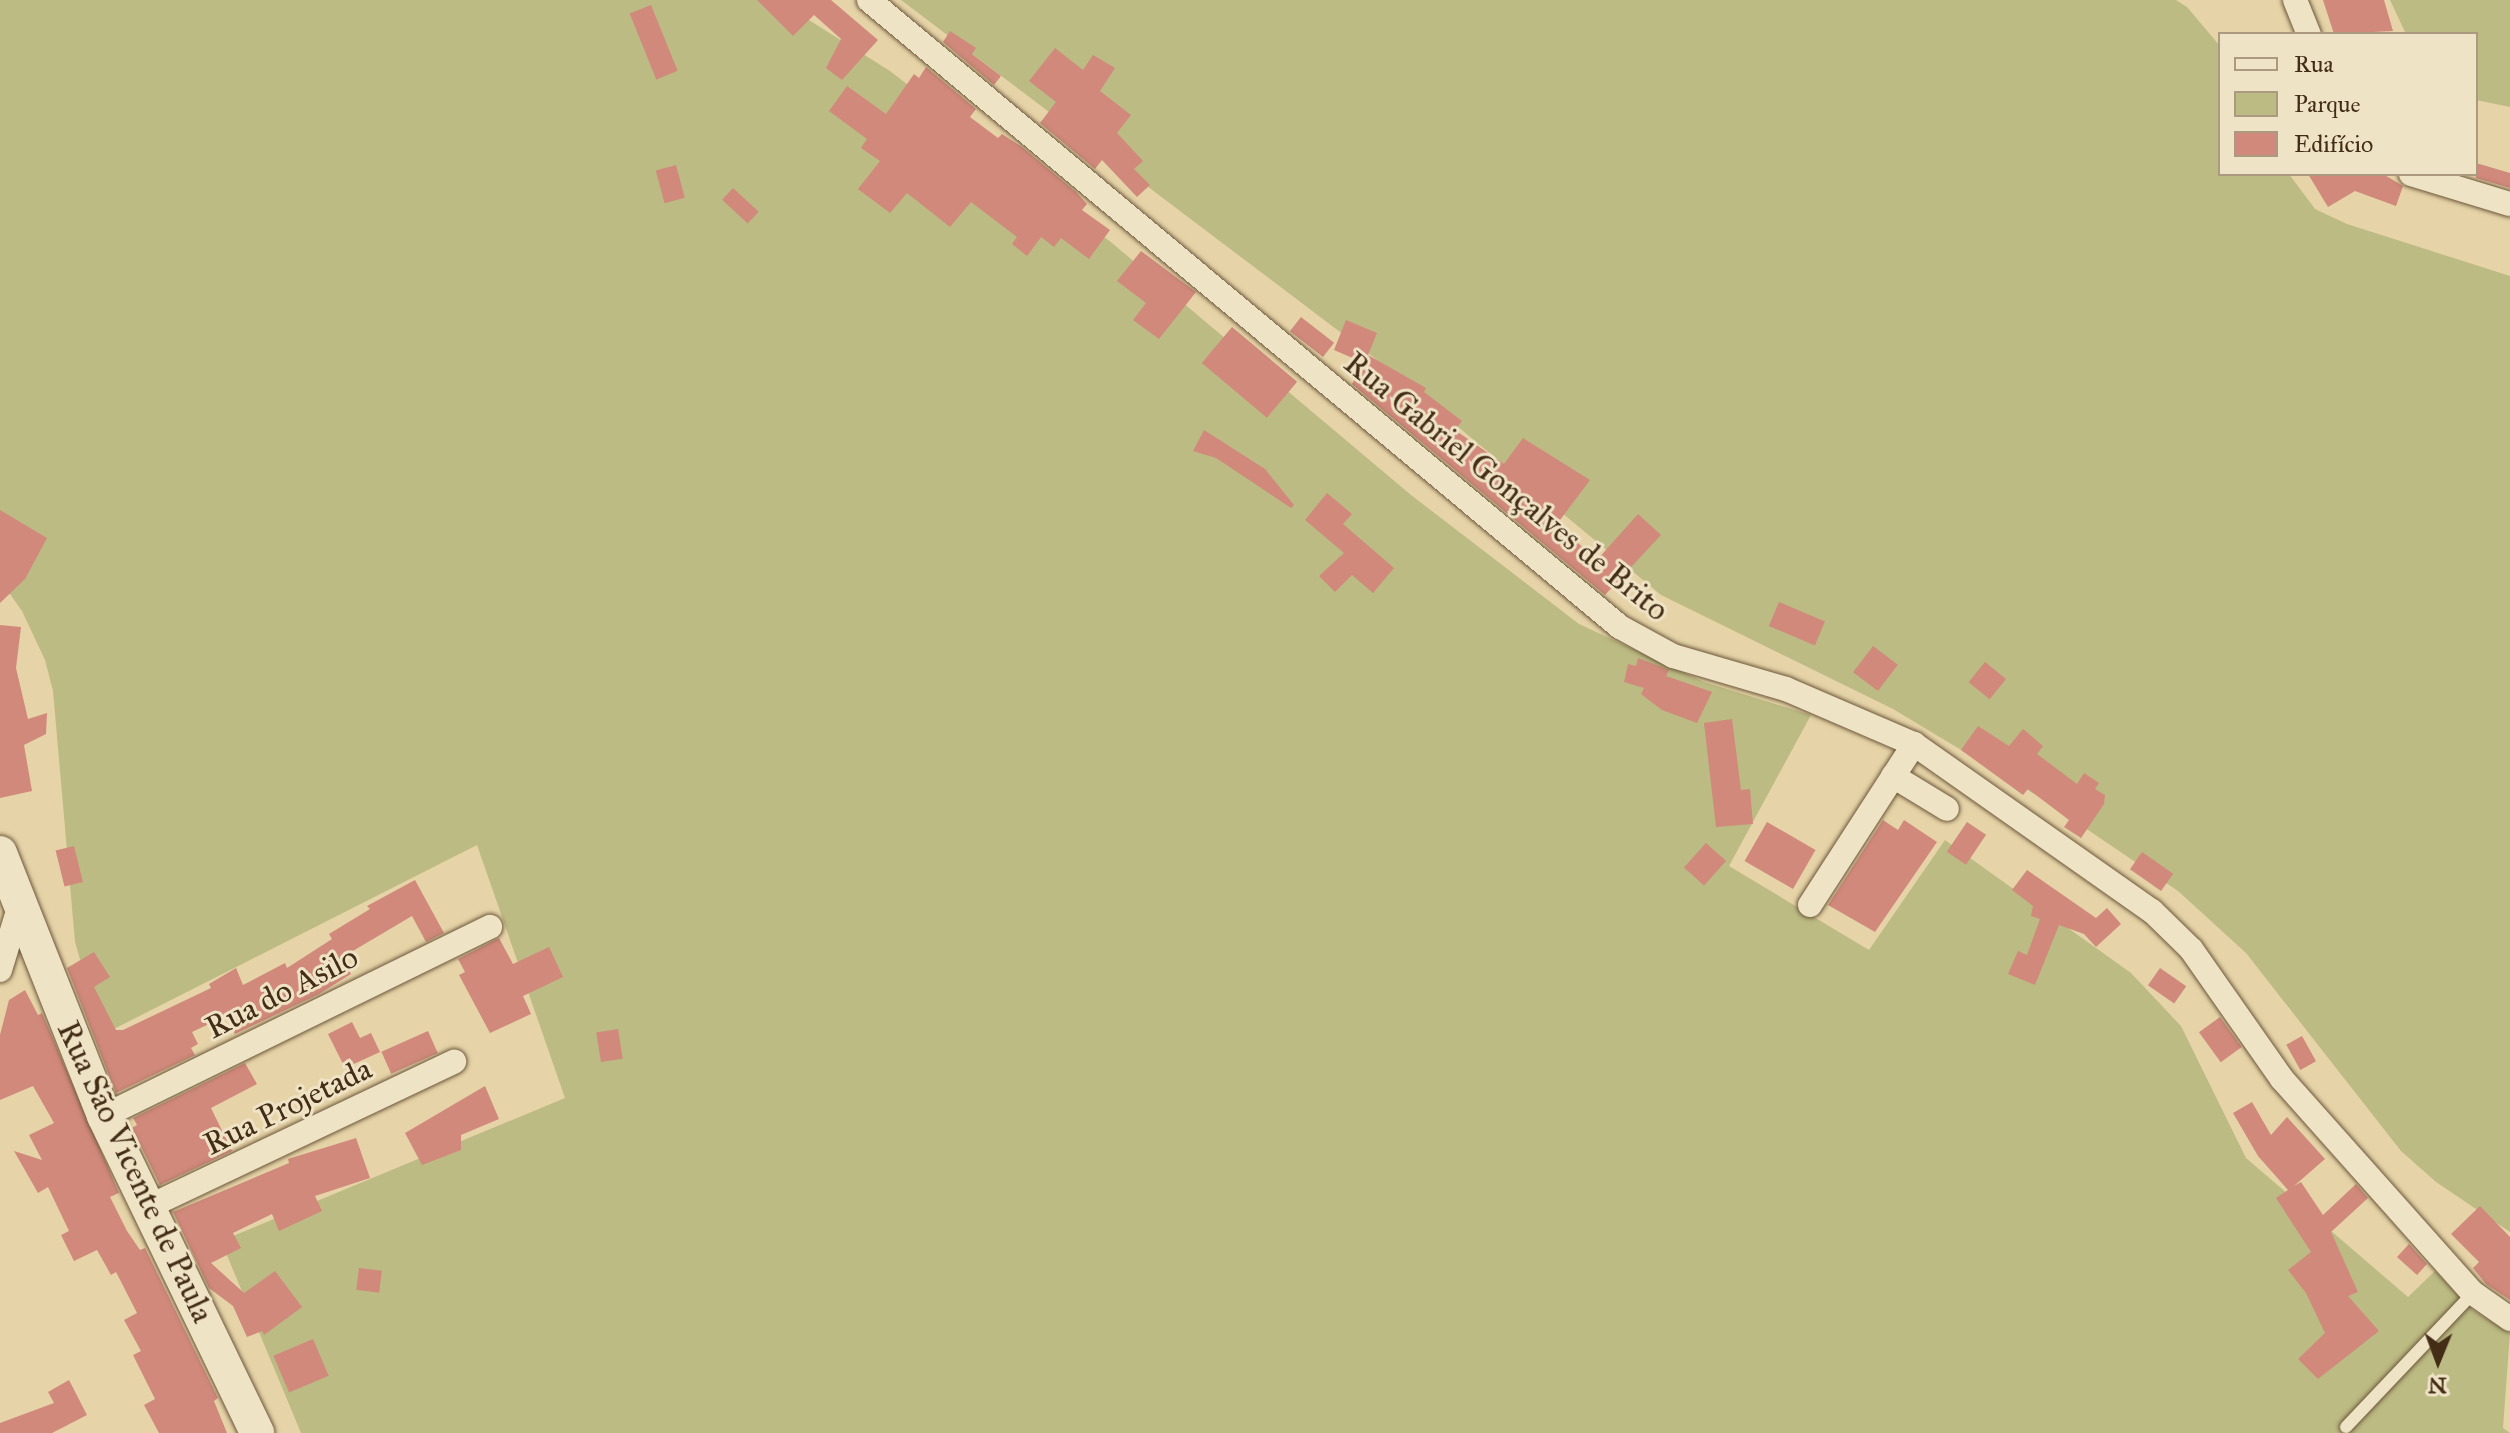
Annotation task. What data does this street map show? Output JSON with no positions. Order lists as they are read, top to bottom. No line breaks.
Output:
{"streets":{"street":["Rua Gabriel Gonçalves de Brito","Rua do Asilo","Rua Projetada","Rua São Vicente de Paula"]},"crossings":[["Rua do Asilo","Rua São Vicente de Paula"],["Rua Projetada","Rua São Vicente de Paula"]],"legend":["Rua","Parque","Edifício"],"north":"bottom"}
